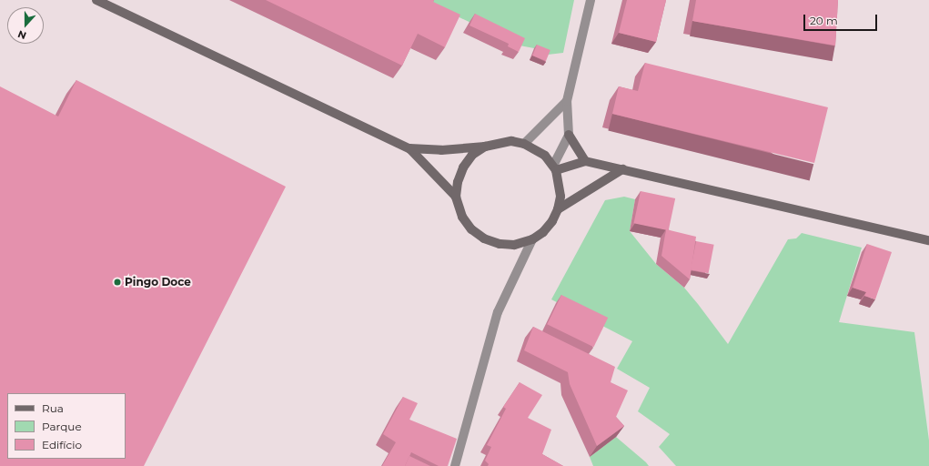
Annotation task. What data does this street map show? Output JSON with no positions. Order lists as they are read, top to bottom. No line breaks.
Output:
{"places":["Pingo Doce"],"legend":["Rua","Parque","Edifício"],"scale_bar":"20 m","north":"bottom"}
